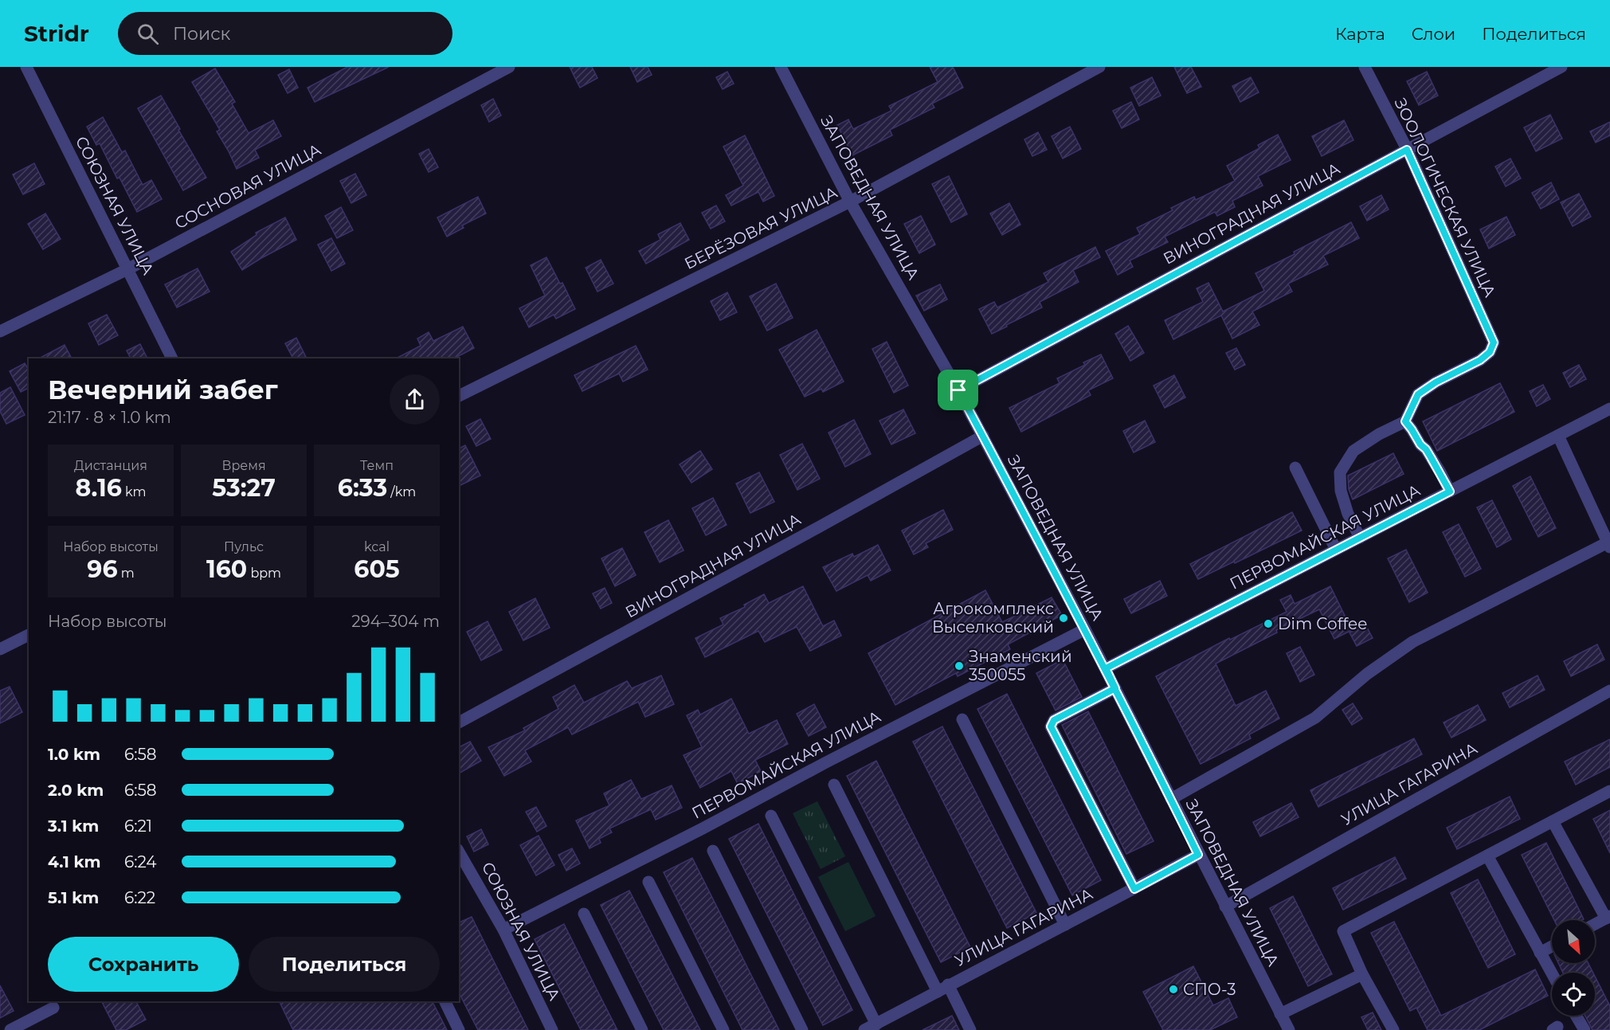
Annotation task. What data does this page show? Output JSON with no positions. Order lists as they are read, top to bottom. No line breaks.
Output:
{"streets":{"street":["СОСНОВАЯ УЛИЦА","ЗАПОВЕДНАЯ УЛИЦА","ЗООЛОГИЧЕСКАЯ УЛИЦА","СОЮЗНАЯ УЛИЦА","ВИНОГРАДНАЯ УЛИЦА","БЕРЁЗОВАЯ УЛИЦА","ПЕРВОМАЙСКАЯ УЛИЦА","УЛИЦА ГАГАРИНА"]},"crossings":[["СОСНОВАЯ УЛИЦА","СОЮЗНАЯ УЛИЦА"],["ЗАПОВЕДНАЯ УЛИЦА","ВИНОГРАДНАЯ УЛИЦА"],["ЗАПОВЕДНАЯ УЛИЦА","БЕРЁЗОВАЯ УЛИЦА"],["ЗАПОВЕДНАЯ УЛИЦА","ПЕРВОМАЙСКАЯ УЛИЦА"],["ЗАПОВЕДНАЯ УЛИЦА","УЛИЦА ГАГАРИНА"],["ЗООЛОГИЧЕСКАЯ УЛИЦА","ВИНОГРАДНАЯ УЛИЦА"],["СОЮЗНАЯ УЛИЦА","ПЕРВОМАЙСКАЯ УЛИЦА"]],"places":["Агрокомплекс Выселковский","Dim Coffee","Знаменский 350055","СПО-3"],"north":"bottom right","page":{"header":"Stridr","search":"Поиск","nav":["Карта","Слои","Поделиться"],"heading":["Вечерний забег","21:17 · 8 × 1.0 km"],"stats":[["Дистанция","8.16 km"],["Время","53:27"],["Темп","6:33 /km"],["Набор высоты","96 m"],["Пульс","160 bpm"],["kcal","605"]],"chart":["Набор высоты","294–304 m"],"list":[{"name":"1.0 km","note":"6:58"},{"name":"2.0 km","note":"6:58"},{"name":"3.1 km","note":"6:21"},{"name":"4.1 km","note":"6:24"},{"name":"5.1 km","note":"6:22"}],"buttons":["Сохранить","Поделиться"]}}
